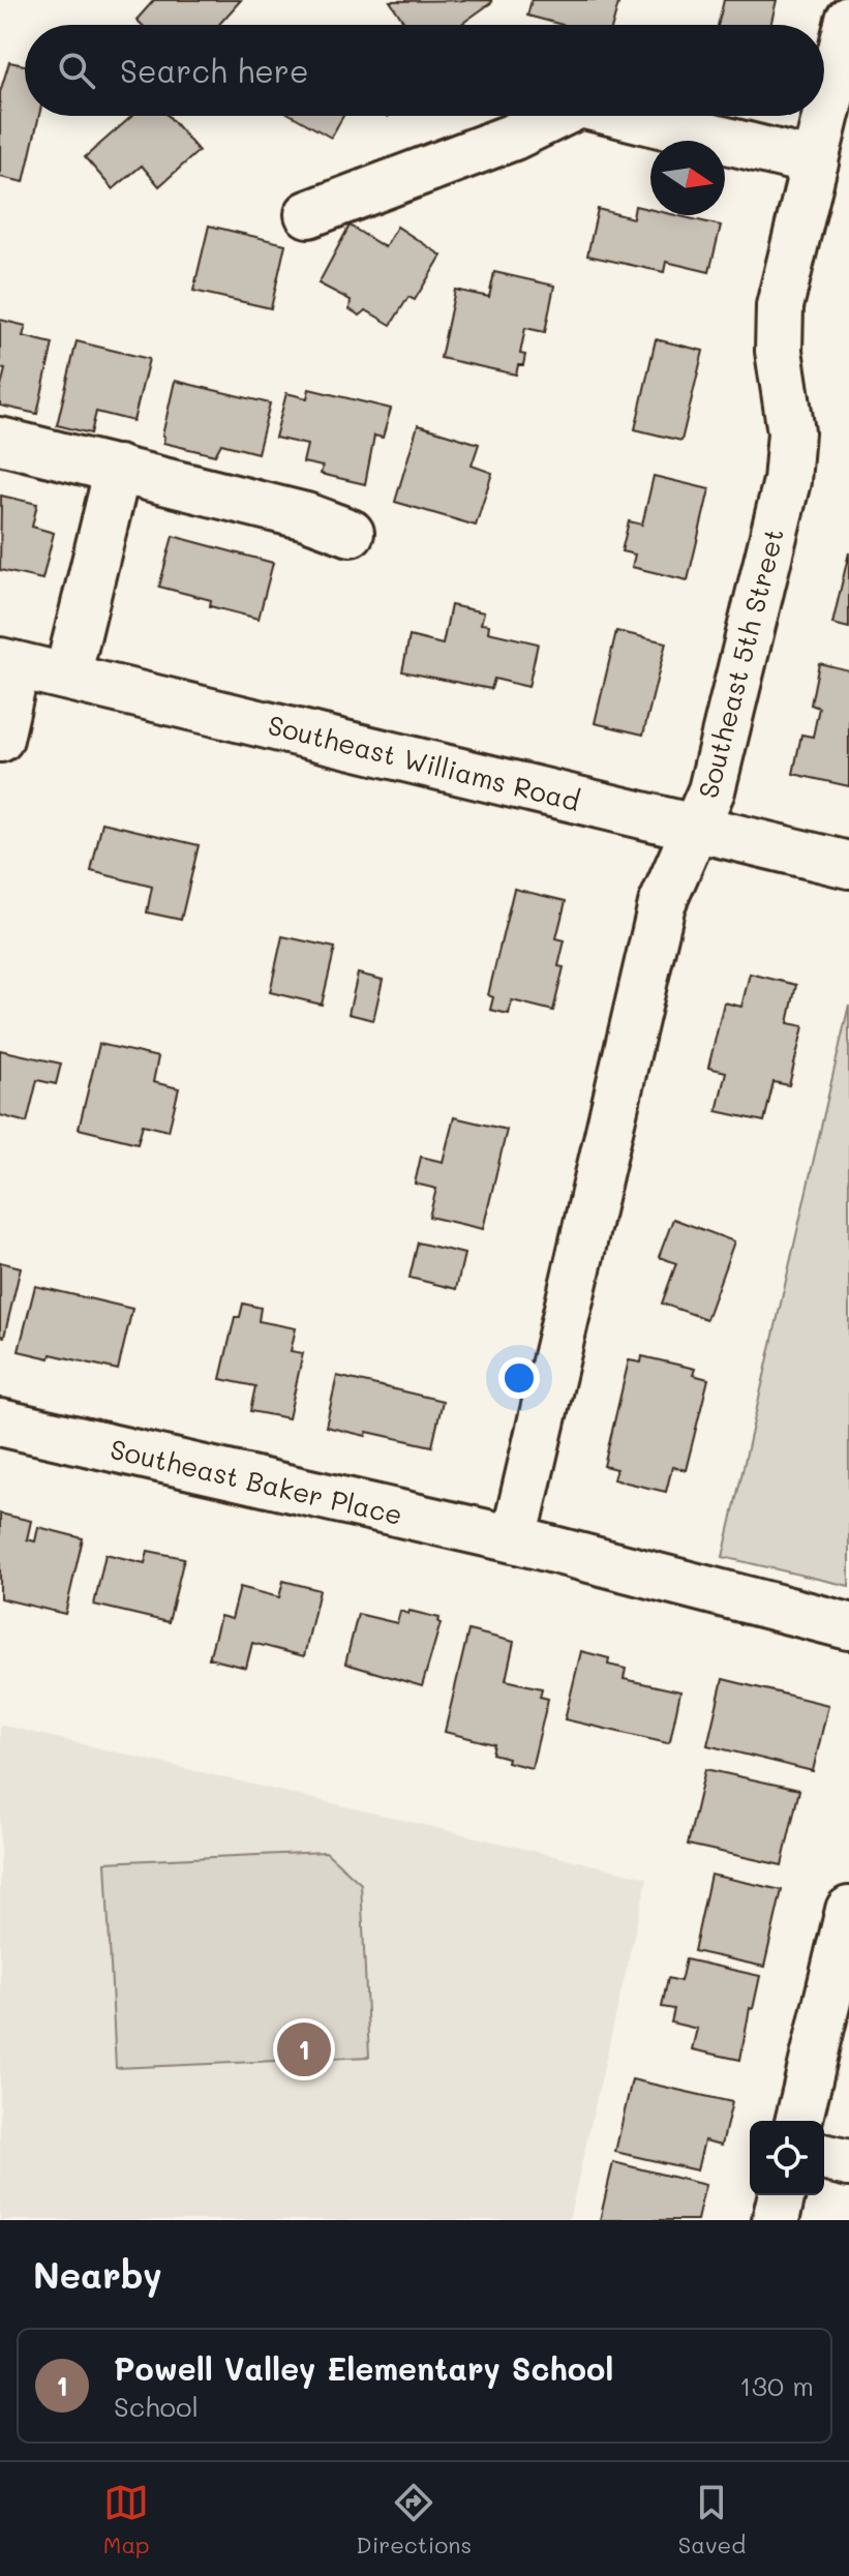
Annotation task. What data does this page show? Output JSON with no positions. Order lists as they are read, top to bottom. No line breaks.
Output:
{"streets":{"street":["Southeast 5th Street","Southeast Williams Road","Southeast Baker Place"]},"crossings":[["Southeast 5th Street","Southeast Williams Road"],["Southeast 5th Street","Southeast Baker Place"]],"north":"right","page":{"search":"Search here","pins":"1","heading":"Nearby","list":[{"mark":"1","name":"Powell Valley Elementary School","note":"School","value":"130 m"}],"nav":["Map","Directions","Saved"]}}
